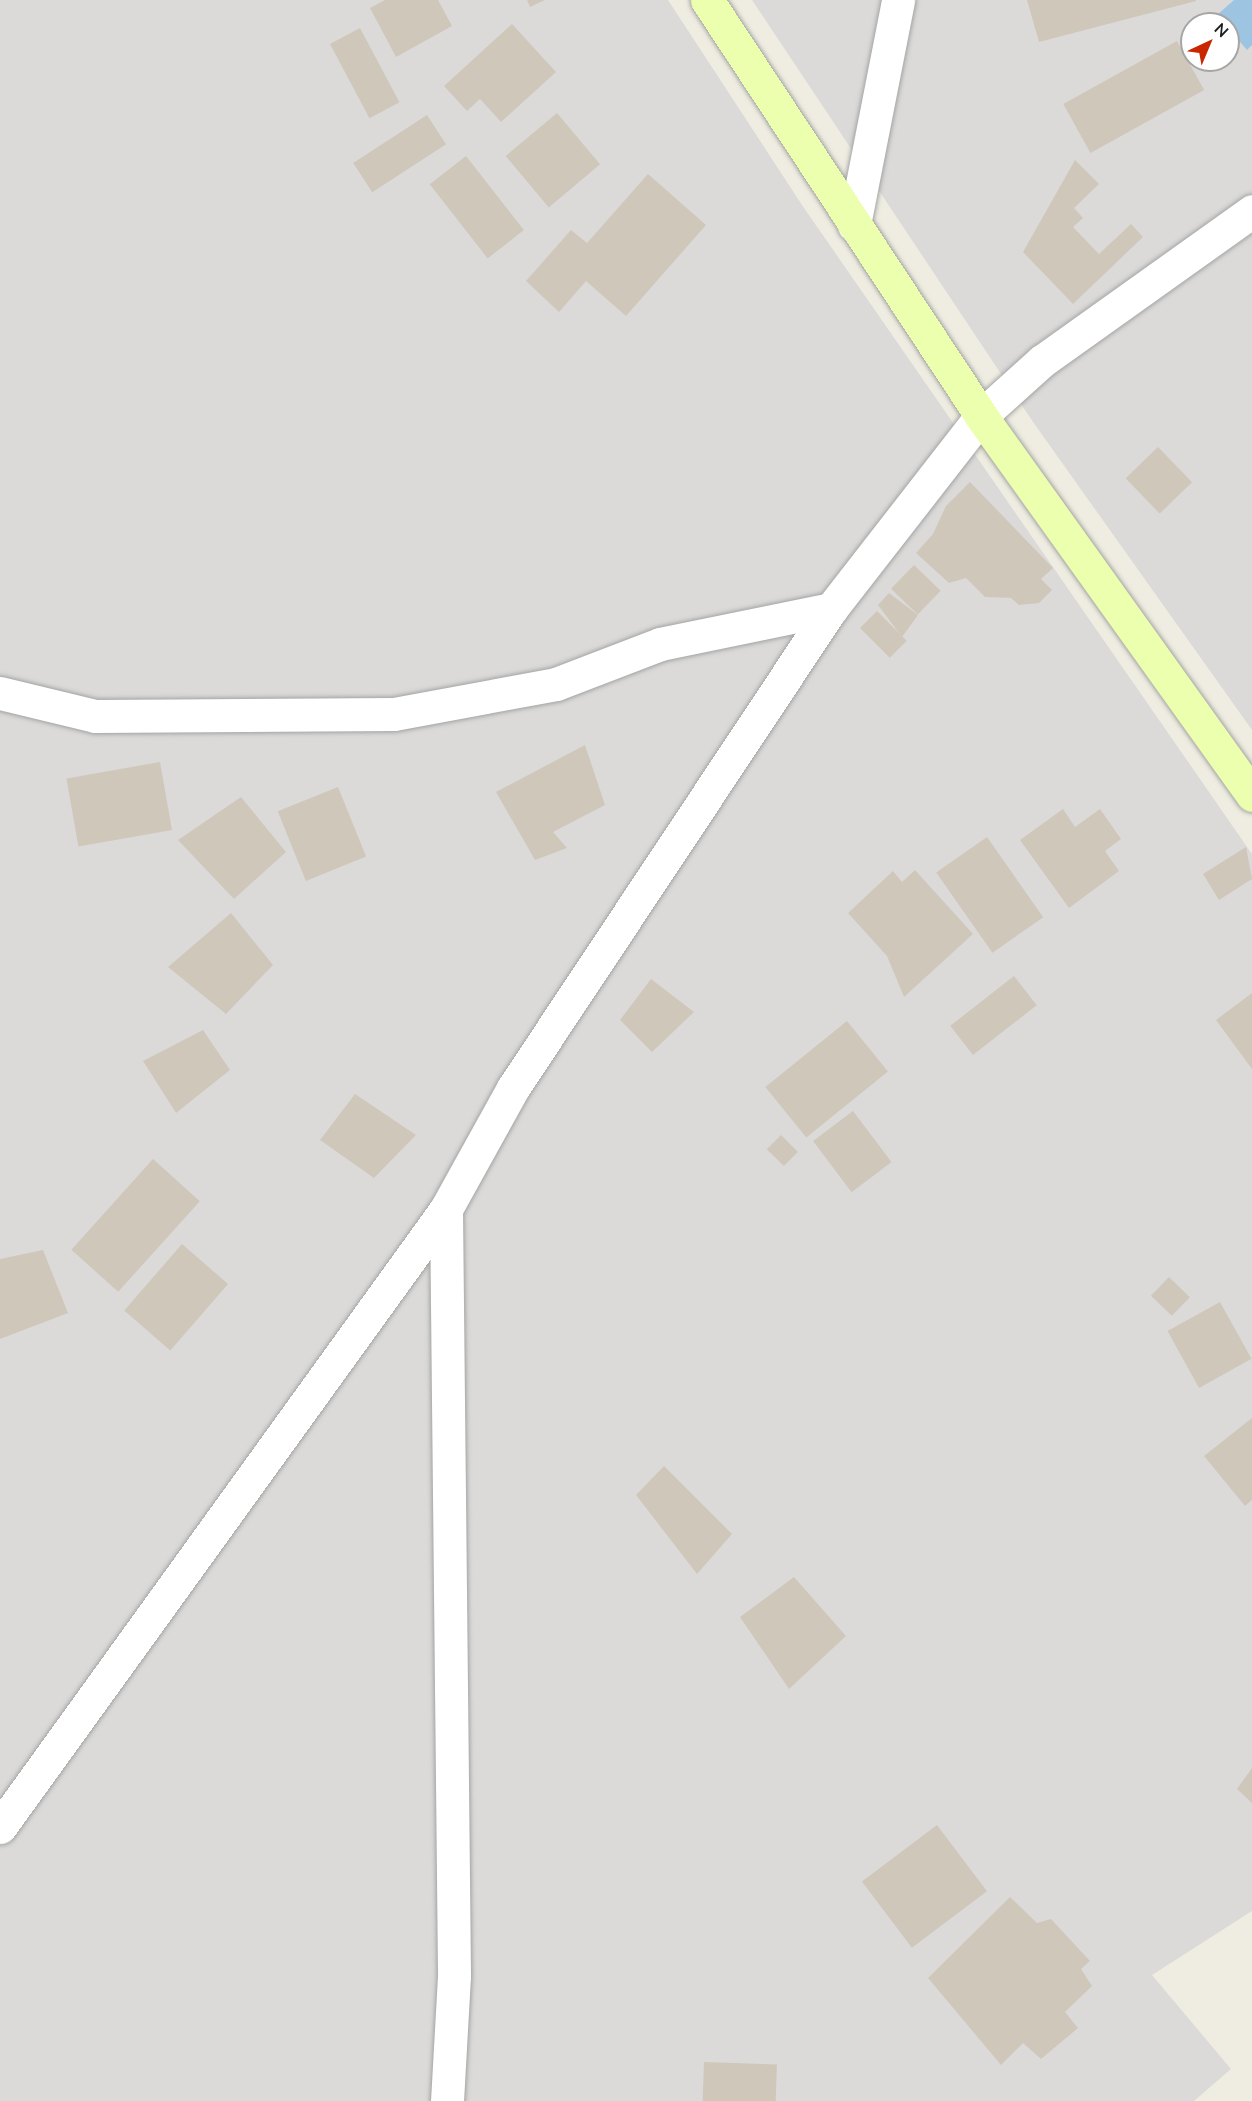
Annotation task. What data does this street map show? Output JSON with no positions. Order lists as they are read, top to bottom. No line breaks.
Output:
{"north":"top right"}
